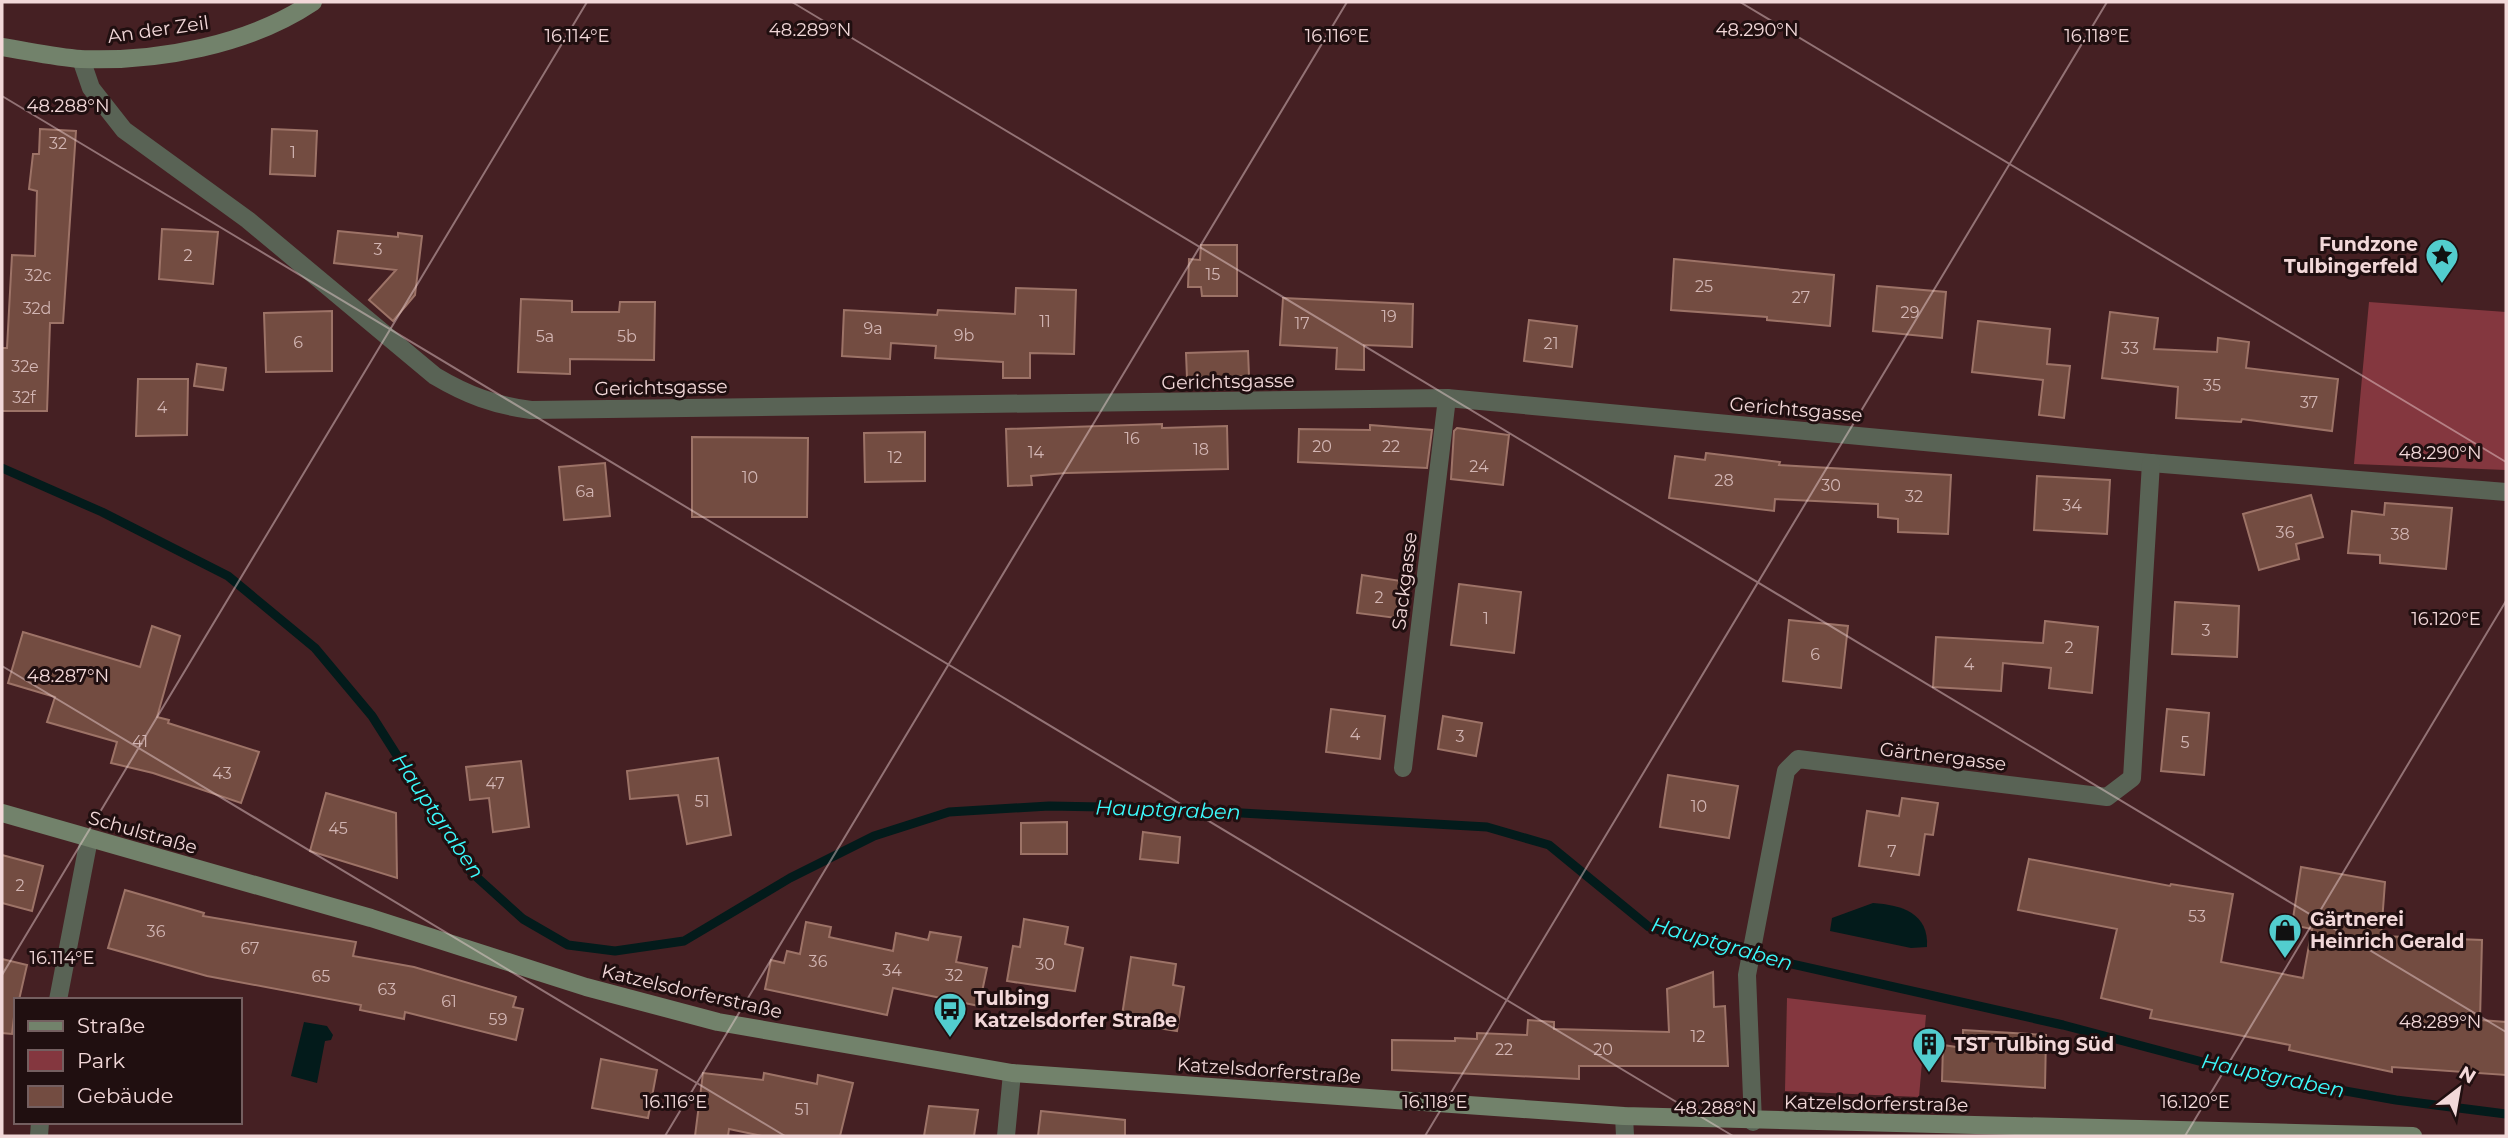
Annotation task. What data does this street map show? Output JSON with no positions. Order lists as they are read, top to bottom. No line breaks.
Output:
{"streets":{"street":["An der Zeil","Gerichtsgasse","Sackgasse","Gärtnergasse","Schulstraße","Katzelsdorferstraße"]},"crossings":[["An der Zeil","Gerichtsgasse"],["Gerichtsgasse","Sackgasse"],["Gerichtsgasse","Gärtnergasse"],["Gärtnergasse","Katzelsdorferstraße"],["Schulstraße","Katzelsdorferstraße"]],"water":["Hauptgraben"],"places":{"place":["Fundzone Tulbingerfeld"],"shop":["Gärtnerei Heinrich Gerald"],"bus stop":["Tulbing Katzelsdorfer Straße"],"building":["TST Tulbing Süd"]},"house_numbers":["32","1","3","2","15","32c","25","27","32d","29","19","11","17","9a","9b","5a","5b","6","21","33","32e","35","32f","37","4","16","20","22","18","14","12","24","10","28","30","6a","32","34","36","38","2","1","3","2","6","4","4","3","41","5","43","47","51","10","45","7","2","53","36","67","36","30","34","32","65","63","61","59","12","22","20","51"],"legend":["Straße","Park","Gebäude"],"north":"top right","coordinates":["48.289°N","48.290°N","16.114°E","16.116°E","16.118°E","48.288°N","16.120°E","48.287°N"]}
